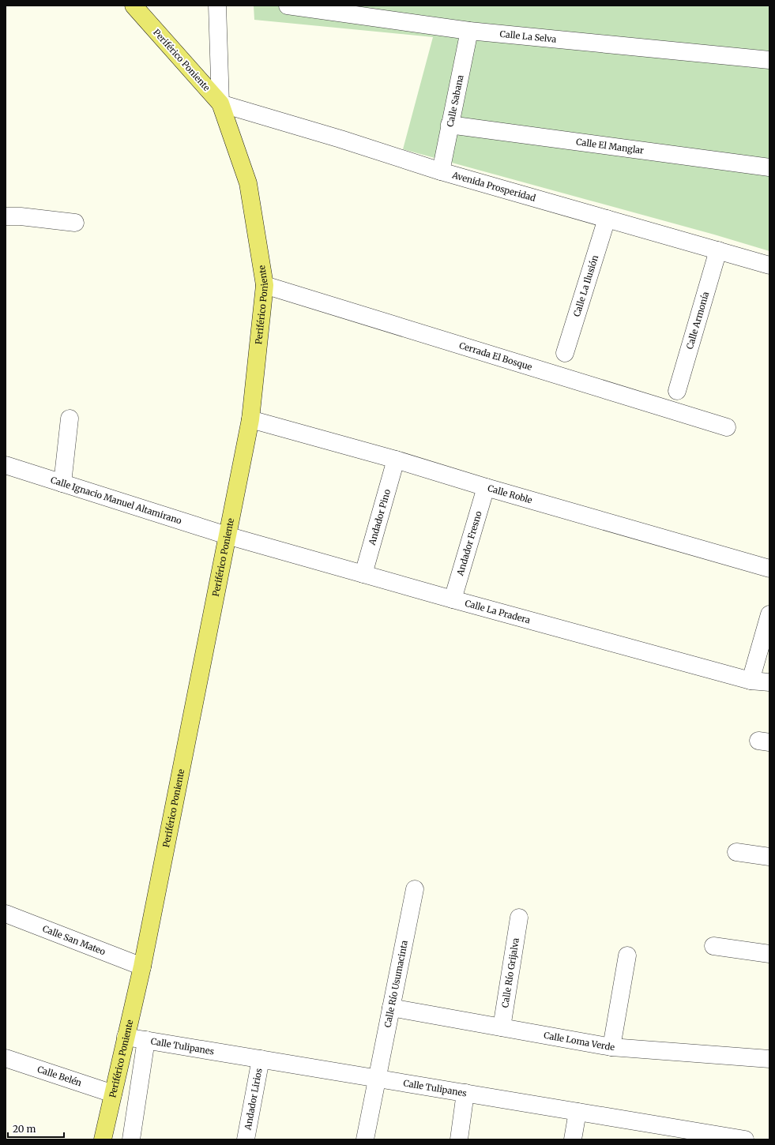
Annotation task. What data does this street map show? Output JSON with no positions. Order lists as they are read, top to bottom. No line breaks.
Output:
{"streets":{"main road":["Periférico Poniente"],"street":["Calle La Selva","Calle Sabana","Calle El Manglar","Avenida Prosperidad","Calle La Ilusión","Calle Armonía","Cerrada El Bosque","Calle Roble","Calle Ignacio Manuel Altamirano","Andador Pino","Andador Fresno","Calle La Pradera","Calle San Mateo","Calle Río Grijalva","Calle Río Usumacinta","Calle Loma Verde","Calle Tulipanes","Calle Belén","Andador Lirios"]},"crossings":[["Calle La Selva","Calle Sabana"],["Periférico Poniente","Avenida Prosperidad"],["Periférico Poniente","Cerrada El Bosque"],["Periférico Poniente","Calle Roble"],["Periférico Poniente","Calle Ignacio Manuel Altamirano"],["Periférico Poniente","Calle La Pradera"],["Periférico Poniente","Calle San Mateo"],["Periférico Poniente","Calle Tulipanes"],["Periférico Poniente","Calle Belén"],["Calle Sabana","Calle El Manglar"],["Calle Sabana","Avenida Prosperidad"],["Avenida Prosperidad","Calle La Ilusión"],["Avenida Prosperidad","Calle Armonía"],["Calle Roble","Andador Pino"],["Calle Roble","Andador Fresno"],["Calle Ignacio Manuel Altamirano","Calle La Pradera"],["Andador Pino","Calle La Pradera"],["Andador Fresno","Calle La Pradera"],["Calle Río Grijalva","Calle Loma Verde"],["Calle Río Usumacinta","Calle Loma Verde"],["Calle Río Usumacinta","Calle Tulipanes"],["Calle Tulipanes","Andador Lirios"]],"scale_bar":"20 m"}
